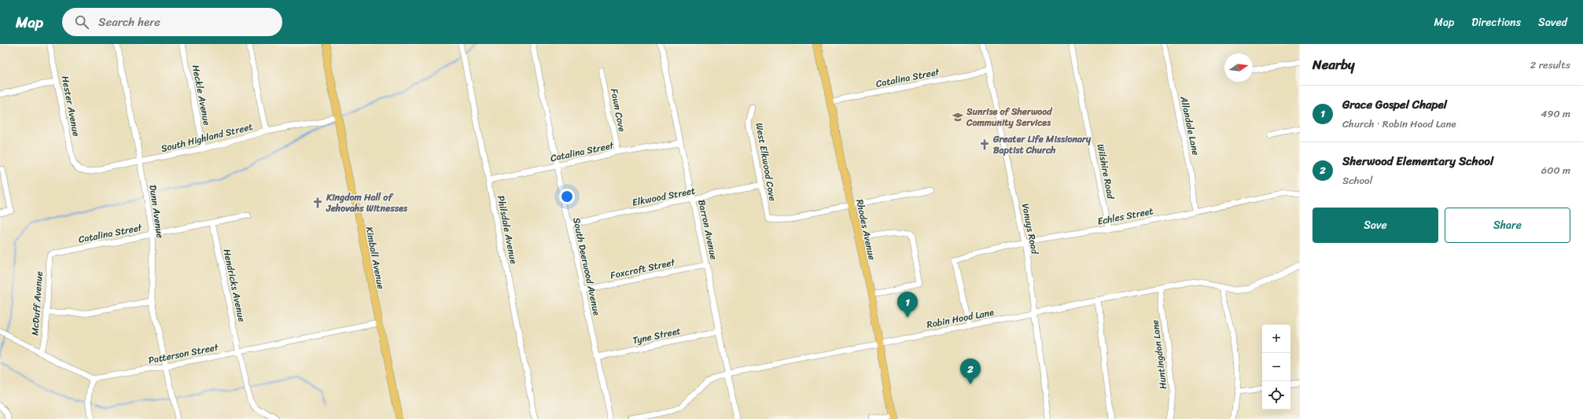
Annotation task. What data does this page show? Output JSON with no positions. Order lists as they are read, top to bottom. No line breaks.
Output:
{"streets":{"main road":["Rhodes Avenue","Kimball Avenue"],"street":["Catalina Street","Heckle Avenue","Hester Avenue","Fawn Cove","Allandale Lane","South Highland Street","West Elkwood Cove","Wilshire Road","Elkwood Street","Dunn Avenue","Echles Street","Vanuys Road","Philsdale Avenue","Barron Avenue","South Deerwood Avenue","Foxcroft Street","Hendricks Avenue","McDuff Avenue","Robin Hood Lane","Tyne Street","Patterson Street","Huntingdon Lane"]},"crossings":[["Catalina Street","Fawn Cove"],["Catalina Street","Dunn Avenue"],["Catalina Street","Vanuys Road"],["Catalina Street","Philsdale Avenue"],["Catalina Street","Barron Avenue"],["Catalina Street","Rhodes Avenue"],["Catalina Street","South Deerwood Avenue"],["Catalina Street","Hendricks Avenue"],["Catalina Street","McDuff Avenue"],["Heckle Avenue","South Highland Street"],["Hester Avenue","South Highland Street"],["Allandale Lane","Echles Street"],["South Highland Street","Dunn Avenue"],["South Highland Street","Kimball Avenue"],["West Elkwood Cove","Elkwood Street"],["West Elkwood Cove","Rhodes Avenue"],["Wilshire Road","Echles Street"],["Elkwood Street","Barron Avenue"],["Elkwood Street","South Deerwood Avenue"],["Dunn Avenue","Patterson Street"],["Echles Street","Vanuys Road"],["Echles Street","Robin Hood Lane"],["Vanuys Road","Robin Hood Lane"],["Barron Avenue","Foxcroft Street"],["Barron Avenue","Robin Hood Lane"],["Barron Avenue","Tyne Street"],["Rhodes Avenue","Robin Hood Lane"],["Kimball Avenue","Patterson Street"],["South Deerwood Avenue","Foxcroft Street"],["South Deerwood Avenue","Tyne Street"],["Hendricks Avenue","Patterson Street"],["Robin Hood Lane","Huntingdon Lane"]],"places":{"school or university":["Sunrise of Sherwood Community Services"],"church":["Greater Life Missionary Baptist Church","Kingdom Hall of Jehovahs Witnesses"]},"north":"right","page":{"header":"Map","search":"Search here","nav":["Map","Directions","Saved"],"heading":["Nearby","2 results"],"list":[{"mark":"1","name":"Grace Gospel Chapel","note":"Church · Robin Hood Lane","value":"490 m"},{"mark":"2","name":"Sherwood Elementary School","note":"School","value":"600 m"}],"buttons":["Save","Share"],"pins":["1","2"],"map_buttons":["+","−"]}}
